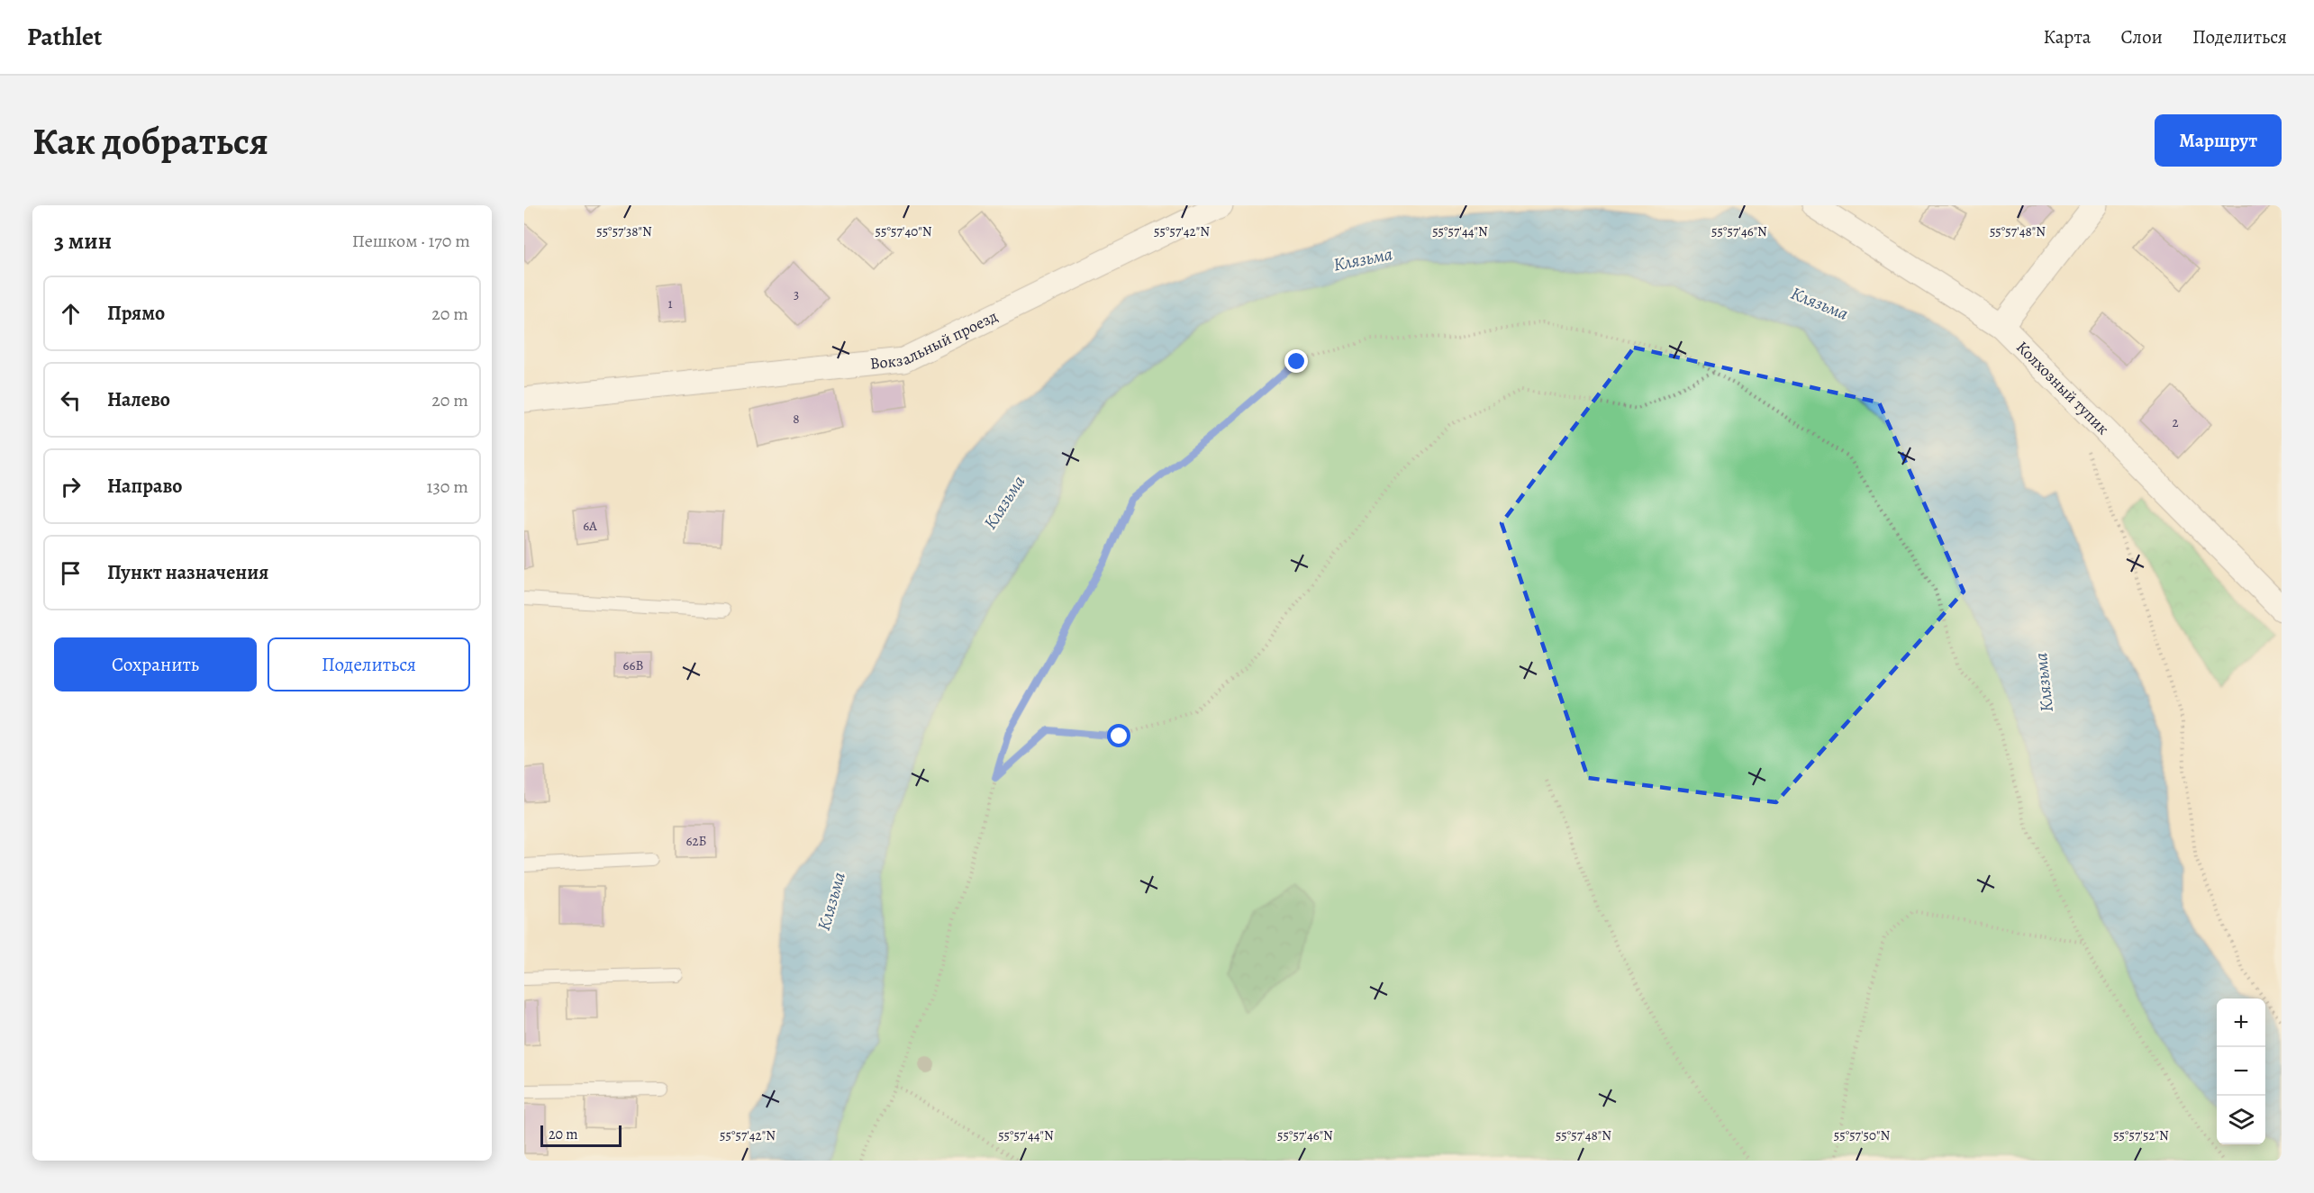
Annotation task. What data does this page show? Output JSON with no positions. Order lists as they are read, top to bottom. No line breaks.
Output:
{"streets":{"street":["Вокзальный проезд","Колхозный тупик"]},"water":["Клязьма"],"house_numbers":["3","1","8","2","6А","66В","62Б"],"scale_bar":"20 m","page":{"header":"Pathlet","nav":["Карта","Слои","Поделиться"],"buttons":["Маршрут",["Сохранить","Поделиться"]],"title":"Как добраться","heading":["3 мин","Пешком · 170 m"],"list":[["Прямо","20 m"],["Налево","20 m"],["Направо","130 m"],"Пункт назначения"],"map_buttons":["+","−"],"scale":"20 m"},"coordinates":["55°57'38\"N","55°57'40\"N","55°57'42\"N","55°57'44\"N","55°57'46\"N","55°57'48\"N","55°57'50\"N","55°57'52\"N"]}
